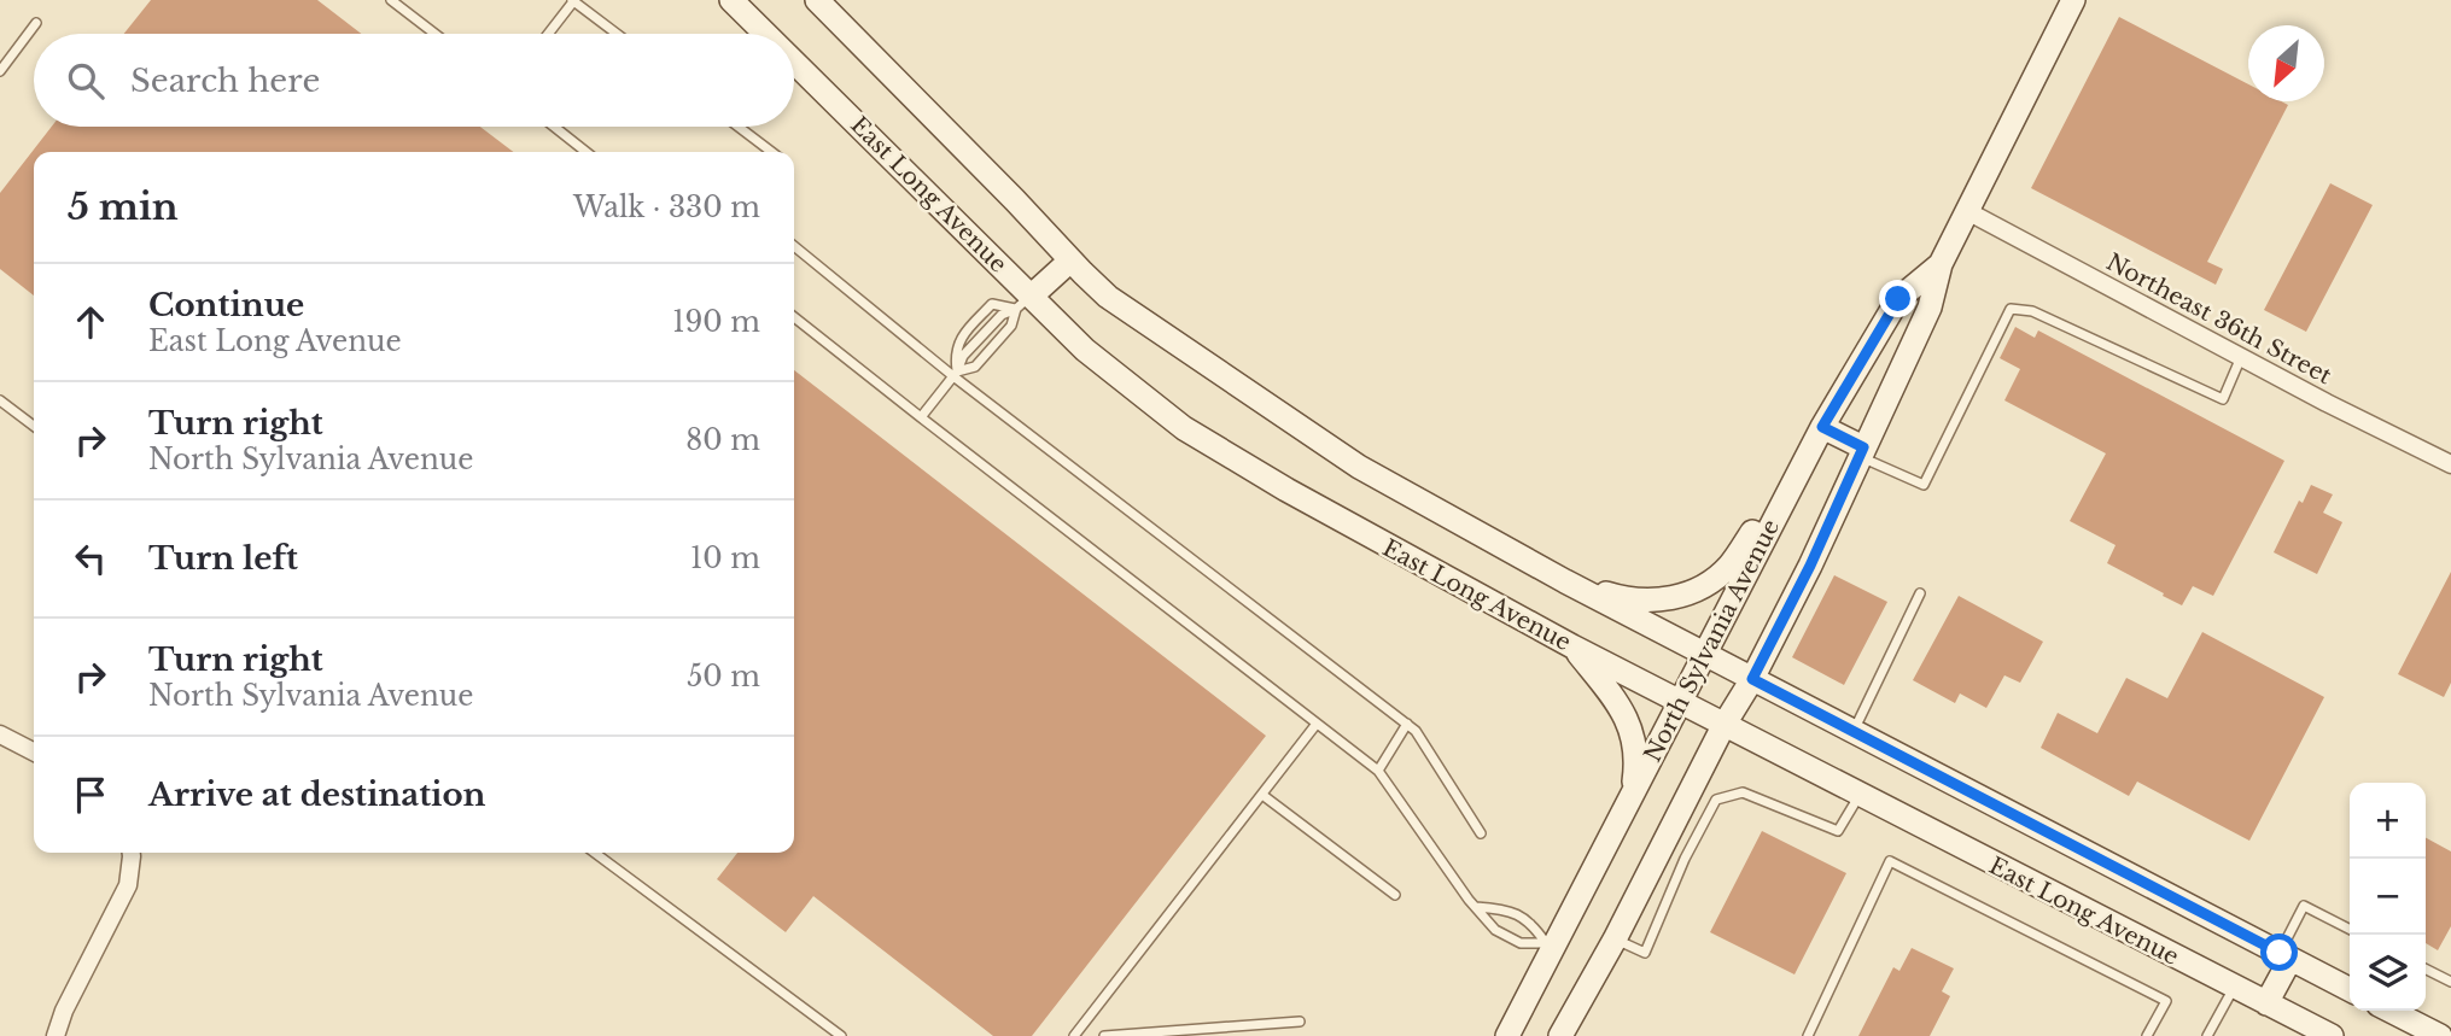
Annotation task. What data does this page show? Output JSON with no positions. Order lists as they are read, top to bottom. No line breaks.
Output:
{"streets":{"main road":["East Long Avenue","North Sylvania Avenue"],"street":["Northeast 36th Street"]},"crossings":[["East Long Avenue","North Sylvania Avenue"],["Northeast 36th Street","North Sylvania Avenue"]],"north":"bottom left","page":{"search":"Search here","heading":["5 min","Walk · 330 m"],"list":[["Continue","East Long Avenue","190 m"],["Turn right","North Sylvania Avenue","80 m"],["Turn left","10 m"],["Turn right","North Sylvania Avenue","50 m"],"Arrive at destination"],"map_buttons":["+","−"]}}
